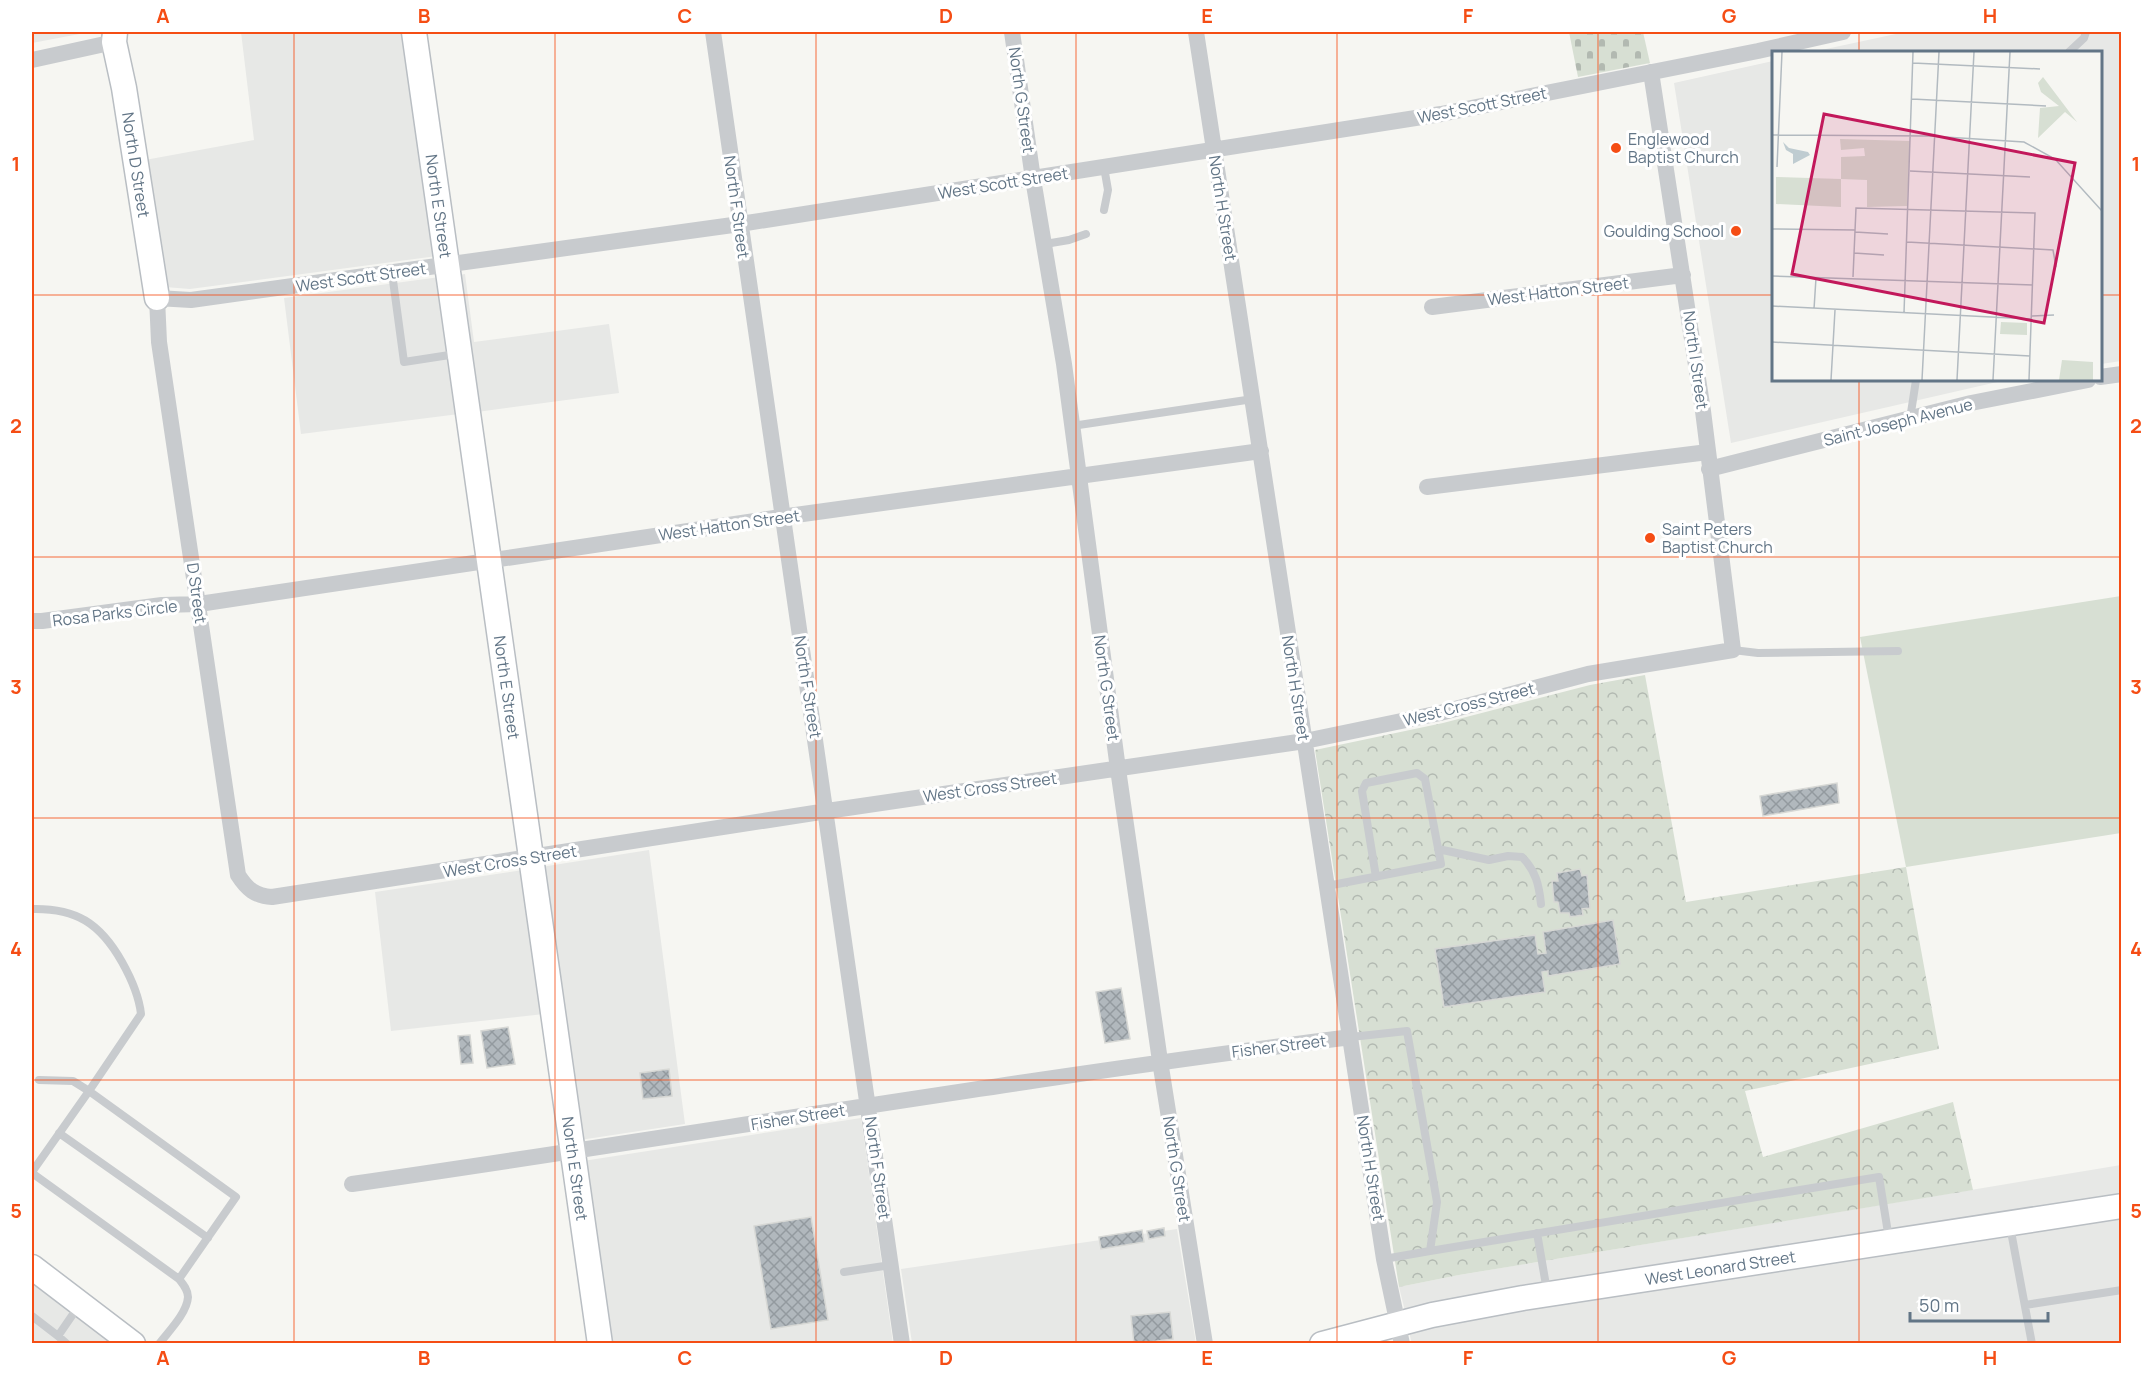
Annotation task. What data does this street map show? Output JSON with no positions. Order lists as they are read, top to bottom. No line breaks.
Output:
{"streets":{"street":["North G Street","West Scott Street","North D Street","North E Street","North F Street","North H Street","West Hatton Street","North I Street","Saint Joseph Avenue","D Street","Rosa Parks Circle","West Cross Street","Fisher Street","West Leonard Street"]},"crossings":[["North G Street","West Scott Street"],["North G Street","West Hatton Street"],["North G Street","West Cross Street"],["North G Street","Fisher Street"],["West Scott Street","North D Street"],["West Scott Street","North E Street"],["West Scott Street","North F Street"],["West Scott Street","North H Street"],["West Scott Street","North I Street"],["West Scott Street","D Street"],["North D Street","D Street"],["North E Street","West Hatton Street"],["North E Street","West Cross Street"],["North E Street","Fisher Street"],["North F Street","West Hatton Street"],["North F Street","West Cross Street"],["North F Street","Fisher Street"],["North H Street","West Hatton Street"],["North H Street","West Cross Street"],["North H Street","Fisher Street"],["North H Street","West Leonard Street"],["West Hatton Street","North I Street"],["West Hatton Street","D Street"],["West Hatton Street","Rosa Parks Circle"],["North I Street","Saint Joseph Avenue"],["North I Street","West Cross Street"],["D Street","Rosa Parks Circle"],["D Street","West Cross Street"]],"places":["Englewood Baptist Church","Goulding School","Saint Peters Baptist Church"],"scale_bar":"50 m","grid":{"columns":["A","B","C","D","E","F","G","H"],"rows":["1","2","3","4","5"]}}
